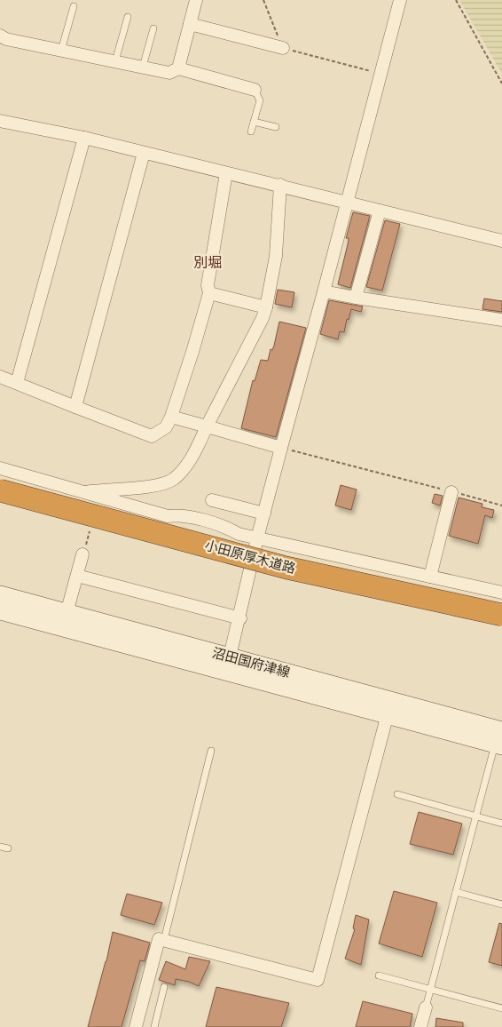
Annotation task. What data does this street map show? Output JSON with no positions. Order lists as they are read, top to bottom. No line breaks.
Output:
{"streets":{"highway":["小田原厚木道路"],"main road":["沼田国府津線"]},"districts":["別堀"]}
